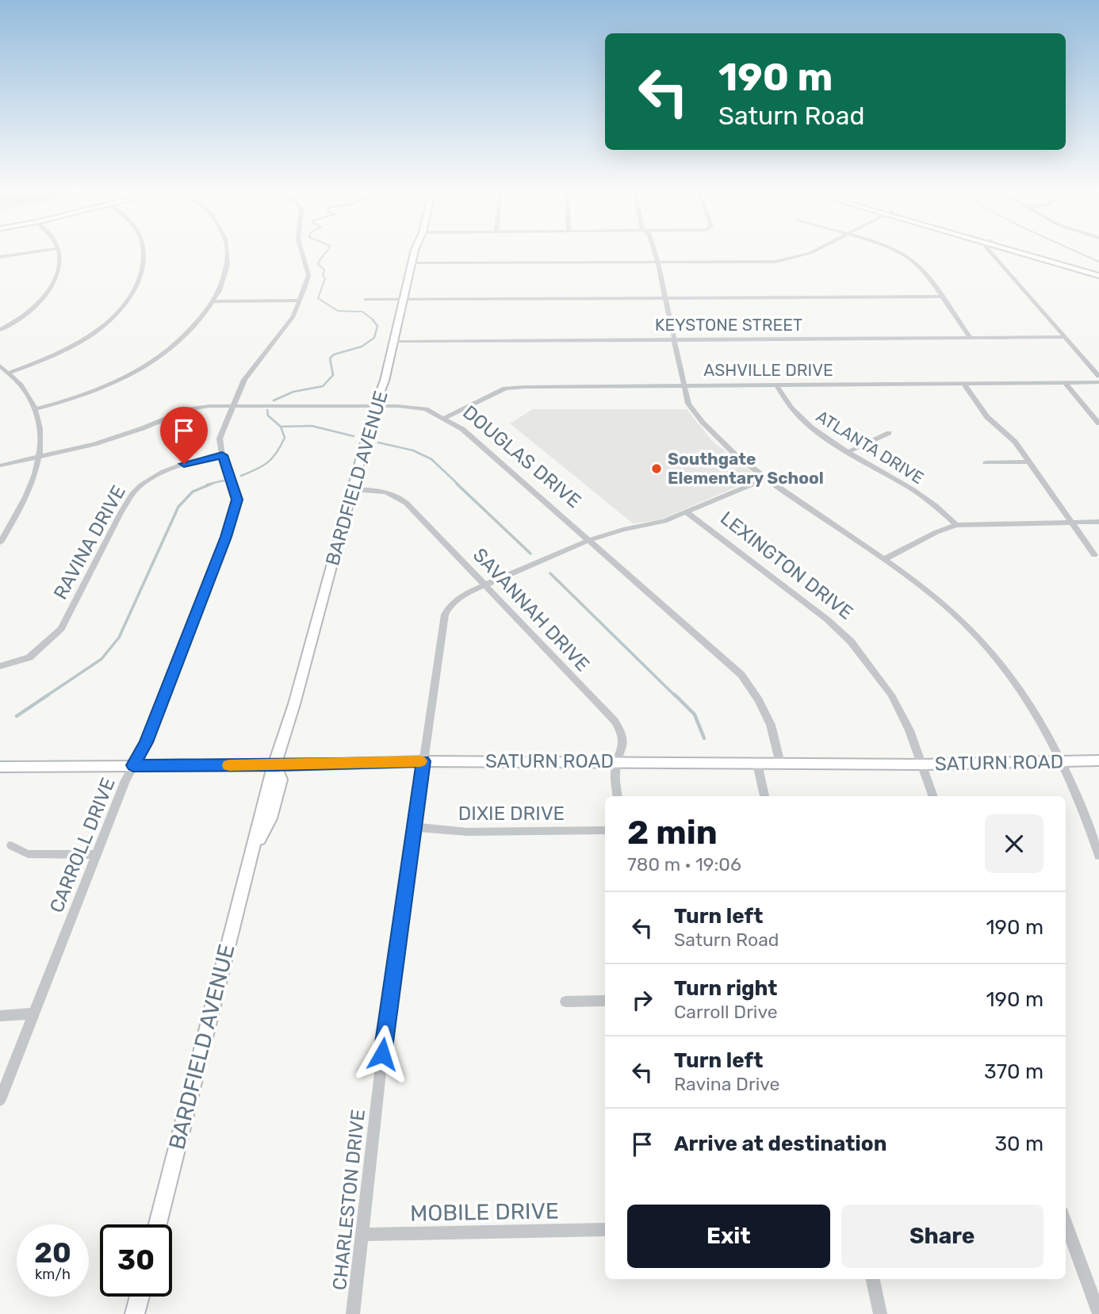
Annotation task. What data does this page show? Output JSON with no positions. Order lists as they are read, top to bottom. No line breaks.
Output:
{"streets":{"street":["KEYSTONE STREET","ASHVILLE DRIVE","ATLANTA DRIVE","DOUGLAS DRIVE","BARDFIELD AVENUE","RAVINA DRIVE","LEXINGTON DRIVE","SAVANNAH DRIVE","SATURN ROAD","DIXIE DRIVE","CARROLL DRIVE","CHARLESTON DRIVE","MOBILE DRIVE"]},"crossings":[["KEYSTONE STREET","BARDFIELD AVENUE"],["ASHVILLE DRIVE","ATLANTA DRIVE"],["ASHVILLE DRIVE","DOUGLAS DRIVE"],["DOUGLAS DRIVE","BARDFIELD AVENUE"],["DOUGLAS DRIVE","SATURN ROAD"],["DOUGLAS DRIVE","CARROLL DRIVE"],["DOUGLAS DRIVE","CHARLESTON DRIVE"],["BARDFIELD AVENUE","SAVANNAH DRIVE"],["BARDFIELD AVENUE","SATURN ROAD"],["RAVINA DRIVE","CARROLL DRIVE"],["LEXINGTON DRIVE","SATURN ROAD"],["LEXINGTON DRIVE","CHARLESTON DRIVE"],["SAVANNAH DRIVE","SATURN ROAD"],["SAVANNAH DRIVE","CHARLESTON DRIVE"],["SATURN ROAD","CARROLL DRIVE"],["SATURN ROAD","CHARLESTON DRIVE"],["DIXIE DRIVE","CHARLESTON DRIVE"],["CHARLESTON DRIVE","MOBILE DRIVE"]],"places":["Southgate Elementary School"],"page":{"turn":["190 m","Saturn Road"],"heading":["2 min","780 m · 19:06"],"list":[{"name":"Turn left","note":"Saturn Road","value":"190 m"},{"name":"Turn right","note":"Carroll Drive","value":"190 m"},{"name":"Turn left","note":"Ravina Drive","value":"370 m"},{"name":"Arrive at destination","value":"30 m"}],"buttons":["Exit","Share"],"speed":"20 km/h","limit":"30"}}
